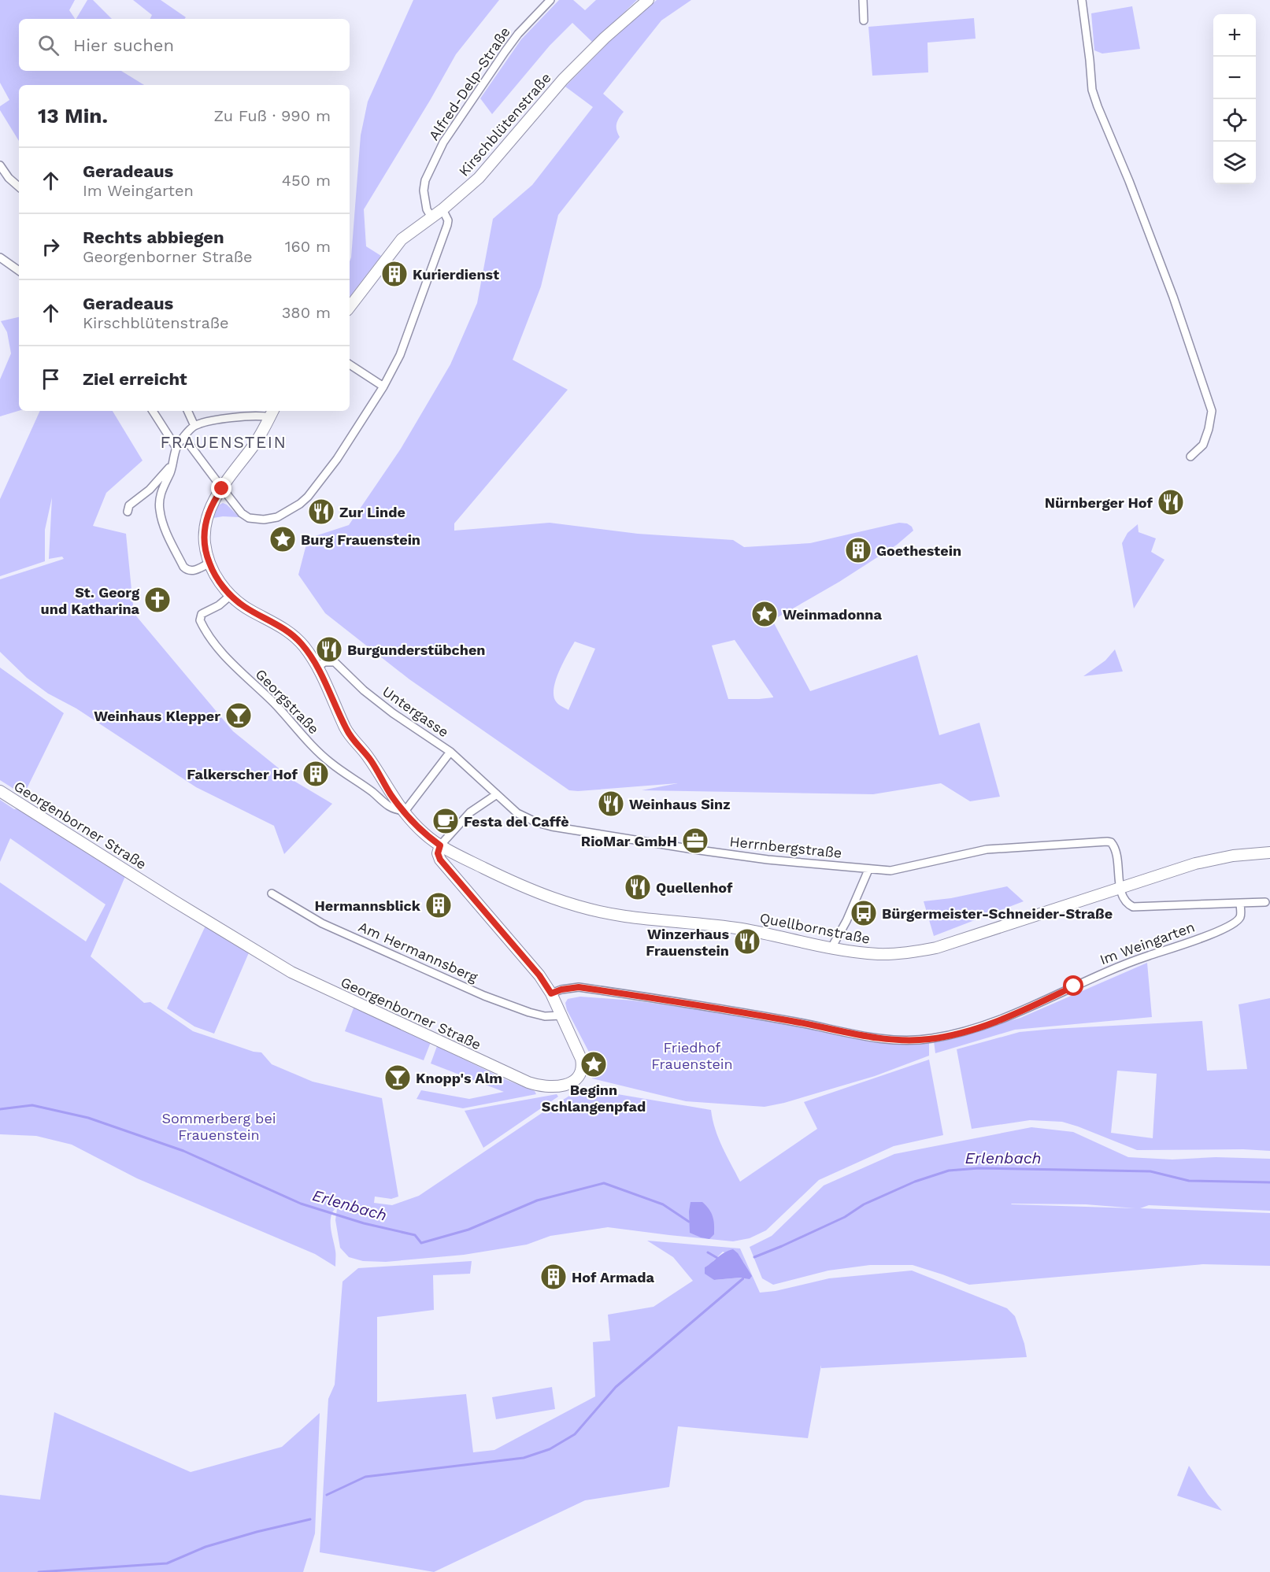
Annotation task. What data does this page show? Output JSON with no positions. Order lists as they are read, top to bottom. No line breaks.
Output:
{"streets":{"main road":["Kirschblütenstraße","Georgenborner Straße","Quellbornstraße"],"street":["Alfred-Delp-Straße","Georgstraße","Untergasse","Herrnbergstraße","Im Weingarten","Am Hermannsberg"]},"crossings":[["Alfred-Delp-Straße","Kirschblütenstraße"],["Untergasse","Herrnbergstraße"],["Georgenborner Straße","Quellbornstraße"],["Georgenborner Straße","Im Weingarten"],["Georgenborner Straße","Am Hermannsberg"],["Herrnbergstraße","Quellbornstraße"],["Herrnbergstraße","Im Weingarten"],["Quellbornstraße","Im Weingarten"]],"districts":["FRAUENSTEIN"],"water":["Erlenbach"],"parks":["Friedhof Frauenstein","Sommerberg bei Frauenstein"],"places":{"building":["Kurierdienst","Goethestein","Falkerscher Hof","Hermannsblick","Hof Armada"],"restaurant":["Nürnberger Hof","Zur Linde","Burgunderstübchen","Weinhaus Sinz","Quellenhof","Winzerhaus Frauenstein"],"place":["Burg Frauenstein","Weinmadonna","Beginn Schlangenpfad"],"church":["St. Georg und Katharina"],"bar":["Weinhaus Klepper","Knopp's Alm"],"cafe":["Festa del Caffè"],"office":["RioMar GmbH"],"bus stop":["Bürgermeister-Schneider-Straße"]},"page":{"map_buttons":["+","−"],"search":"Hier suchen","heading":["13 Min.","Zu Fuß · 990 m"],"list":[["Geradeaus","Im Weingarten","450 m"],["Rechts abbiegen","Georgenborner Straße","160 m"],["Geradeaus","Kirschblütenstraße","380 m"],"Ziel erreicht"]}}
